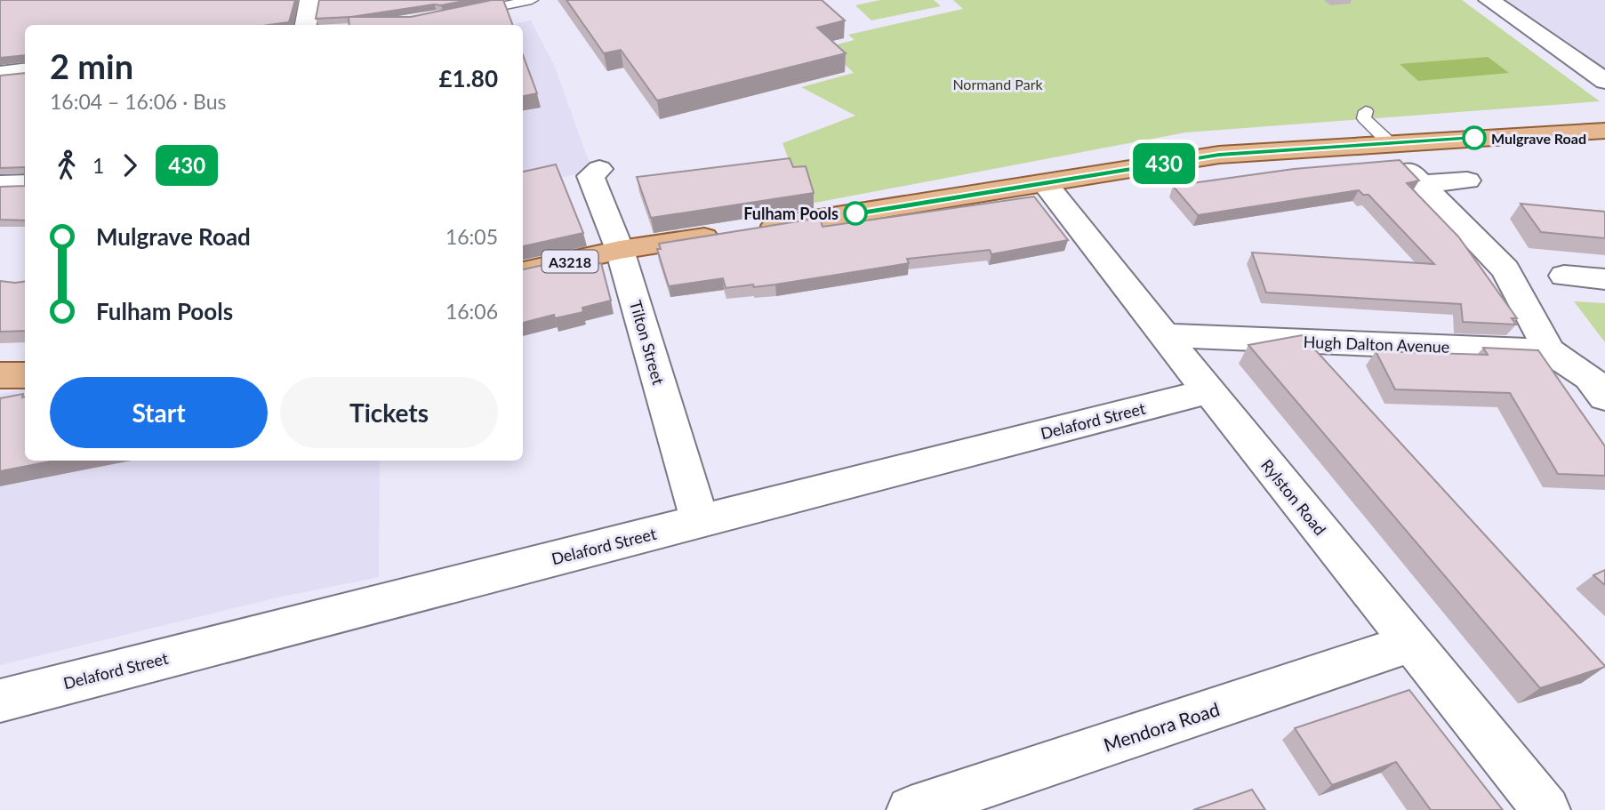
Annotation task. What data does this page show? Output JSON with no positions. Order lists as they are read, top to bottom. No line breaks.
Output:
{"streets":{"main road":["A3218"],"street":["Tilton Street","Hugh Dalton Avenue","Delaford Street","Rylston Road","Mendora Road"]},"crossings":[["A3218","Tilton Street"],["A3218","Rylston Road"],["Tilton Street","Delaford Street"],["Hugh Dalton Avenue","Rylston Road"],["Delaford Street","Rylston Road"],["Rylston Road","Mendora Road"]],"parks":["Normand Park"],"places":["Mulgrave Road","Fulham Pools"],"lines":["bus line 430"],"page":{"on_map":"430","heading":["2 min","16:04 – 16:06 · Bus","£1.80"],"legs":["1","430"],"list":[{"name":"Mulgrave Road","value":"16:05"},{"name":"Fulham Pools","value":"16:06"}],"buttons":["Start","Tickets"]}}
